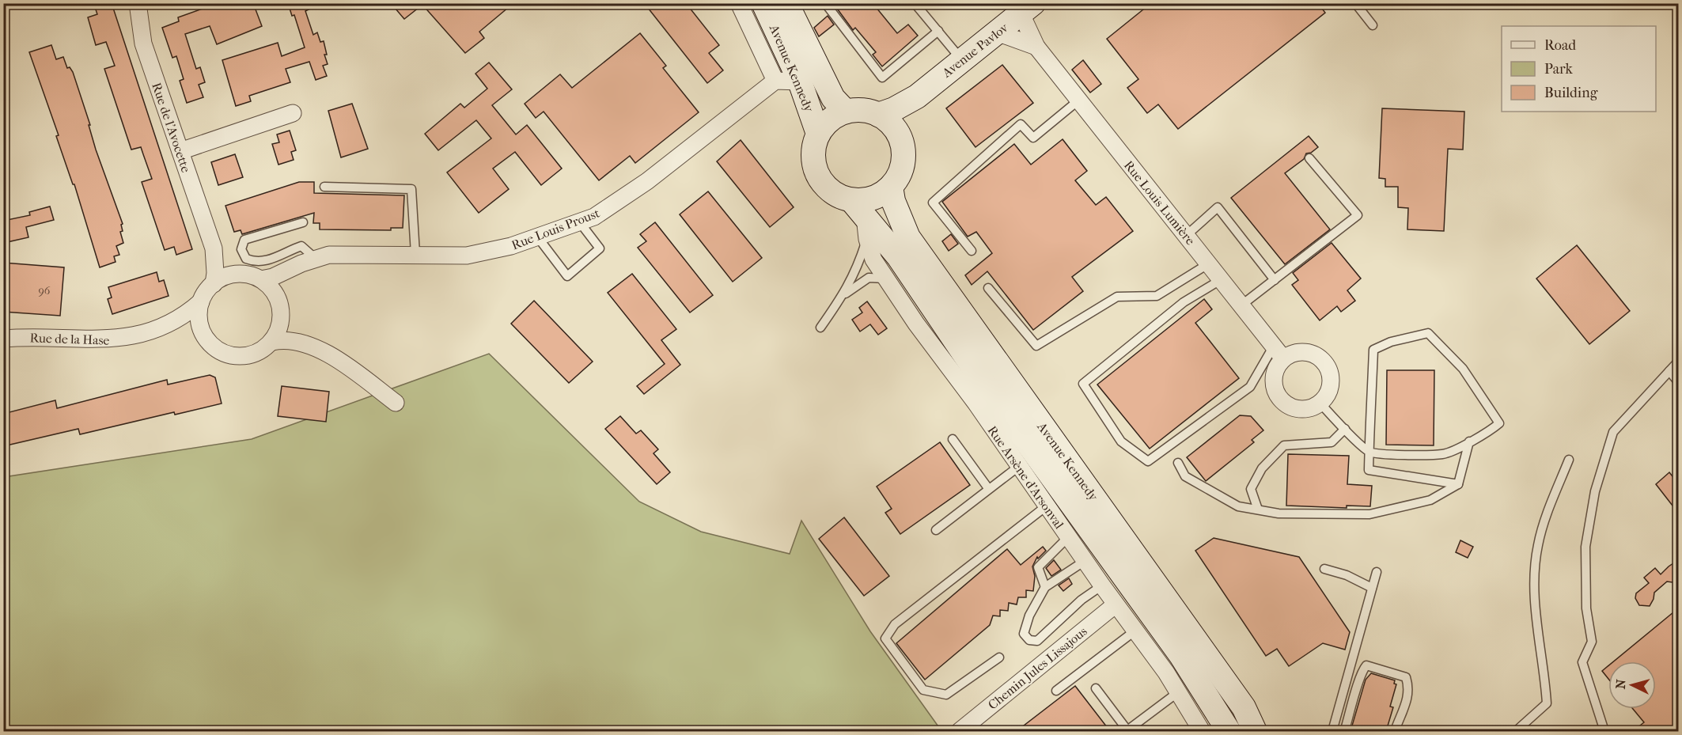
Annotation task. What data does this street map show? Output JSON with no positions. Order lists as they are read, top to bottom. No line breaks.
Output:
{"streets":{"main road":["Avenue Pavlov","Avenue Kennedy"],"street":["Rue de l'Avocette","Rue Louis Lumière","Rue Louis Proust","Rue de la Hase","Rue Arsène d'Arsonval","Chemin Jules Lissajous"]},"crossings":[["Avenue Pavlov","Avenue Kennedy"],["Avenue Pavlov","Rue Louis Lumière"],["Avenue Pavlov","Rue Arsène d'Arsonval"],["Avenue Kennedy","Rue Arsène d'Arsonval"],["Rue Arsène d'Arsonval","Chemin Jules Lissajous"]],"house_numbers":["96"],"legend":["Road","Park","Building"],"north":"left"}
